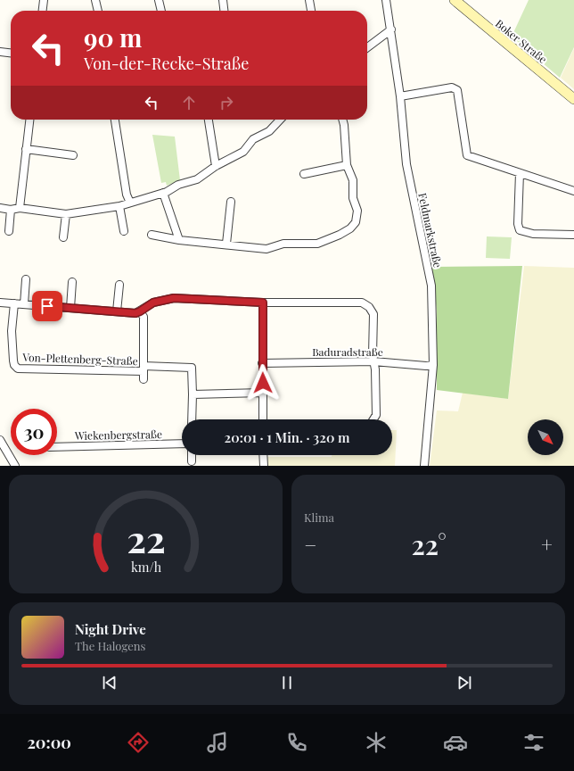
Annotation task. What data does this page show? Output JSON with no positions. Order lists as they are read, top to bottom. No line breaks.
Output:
{"streets":{"main road":["Boker Straße"],"street":["Feldmarkstraße","Baduradstraße","Von-Plettenberg-Straße","Wiekenbergstraße"]},"crossings":[["Feldmarkstraße","Baduradstraße"]],"north":"bottom right","page":{"turn":["90 m","Von-der-Recke-Straße"],"limit":"30","trip":"20:01 · 1 Min. · 320 m","tile":"Klima","heat":["−","22°","+"],"song":["Night Drive","The Halogens"],"tabs":"20:00","gauge":["22","km/h"]}}
